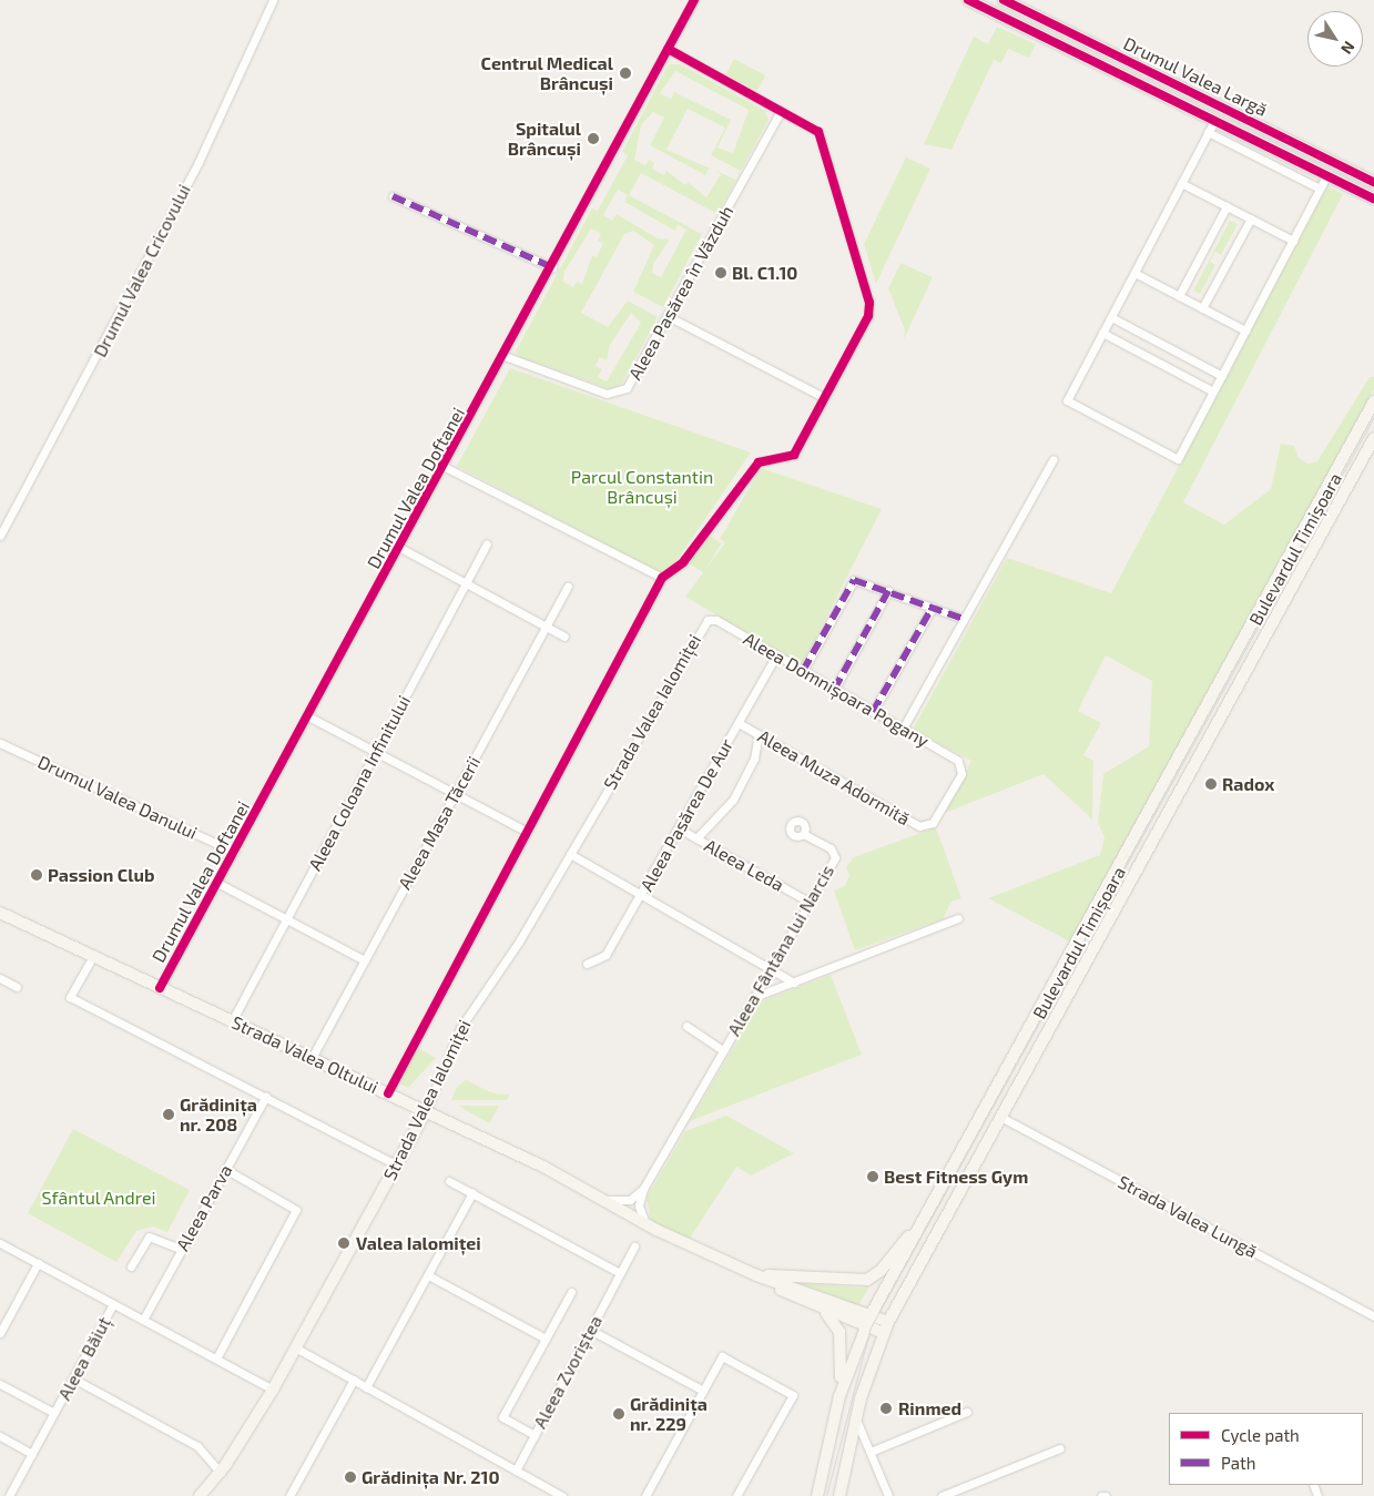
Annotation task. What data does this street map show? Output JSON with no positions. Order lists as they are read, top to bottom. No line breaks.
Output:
{"streets":{"main road":["Drumul Valea Largă","Bulevardul Timișoara","Strada Valea Ialomiței","Strada Valea Oltului"],"street":["Drumul Valea Cricovului","Aleea Pasărea în Văzduh","Drumul Valea Doftanei","Aleea Domnișoara Pogany","Aleea Muza Adormită","Aleea Coloana Infinitului","Drumul Valea Danului","Aleea Pasărea De Aur","Aleea Masa Tăcerii","Aleea Leda","Aleea Fântâna lui Narcis","Aleea Parva","Strada Valea Lungă","Aleea Băiuț","Aleea Zvoriștea"]},"crossings":[["Aleea Pasărea în Văzduh","Drumul Valea Doftanei"],["Drumul Valea Doftanei","Drumul Valea Danului"],["Drumul Valea Doftanei","Strada Valea Oltului"],["Bulevardul Timișoara","Strada Valea Oltului"],["Bulevardul Timișoara","Strada Valea Lungă"],["Aleea Domnișoara Pogany","Strada Valea Ialomiței"],["Aleea Domnișoara Pogany","Aleea Muza Adormită"],["Aleea Domnișoara Pogany","Aleea Pasărea De Aur"],["Strada Valea Ialomiței","Strada Valea Oltului"],["Aleea Muza Adormită","Aleea Pasărea De Aur"],["Aleea Coloana Infinitului","Strada Valea Oltului"],["Aleea Pasărea De Aur","Aleea Leda"],["Aleea Masa Tăcerii","Strada Valea Oltului"],["Aleea Leda","Aleea Fântâna lui Narcis"],["Aleea Fântâna lui Narcis","Strada Valea Oltului"]],"parks":["Parcul Constantin Brâncuși","Sfântul Andrei"],"places":["Centrul Medical Brâncuși","Spitalul Brâncuși","Bl. C1.10","Radox","Passion Club","Grădinița nr. 208","Best Fitness Gym","Valea Ialomiței","Rinmed","Grădinița nr. 229","Grădinița Nr. 210"],"legend":["Cycle path","Path"],"north":"bottom right"}
